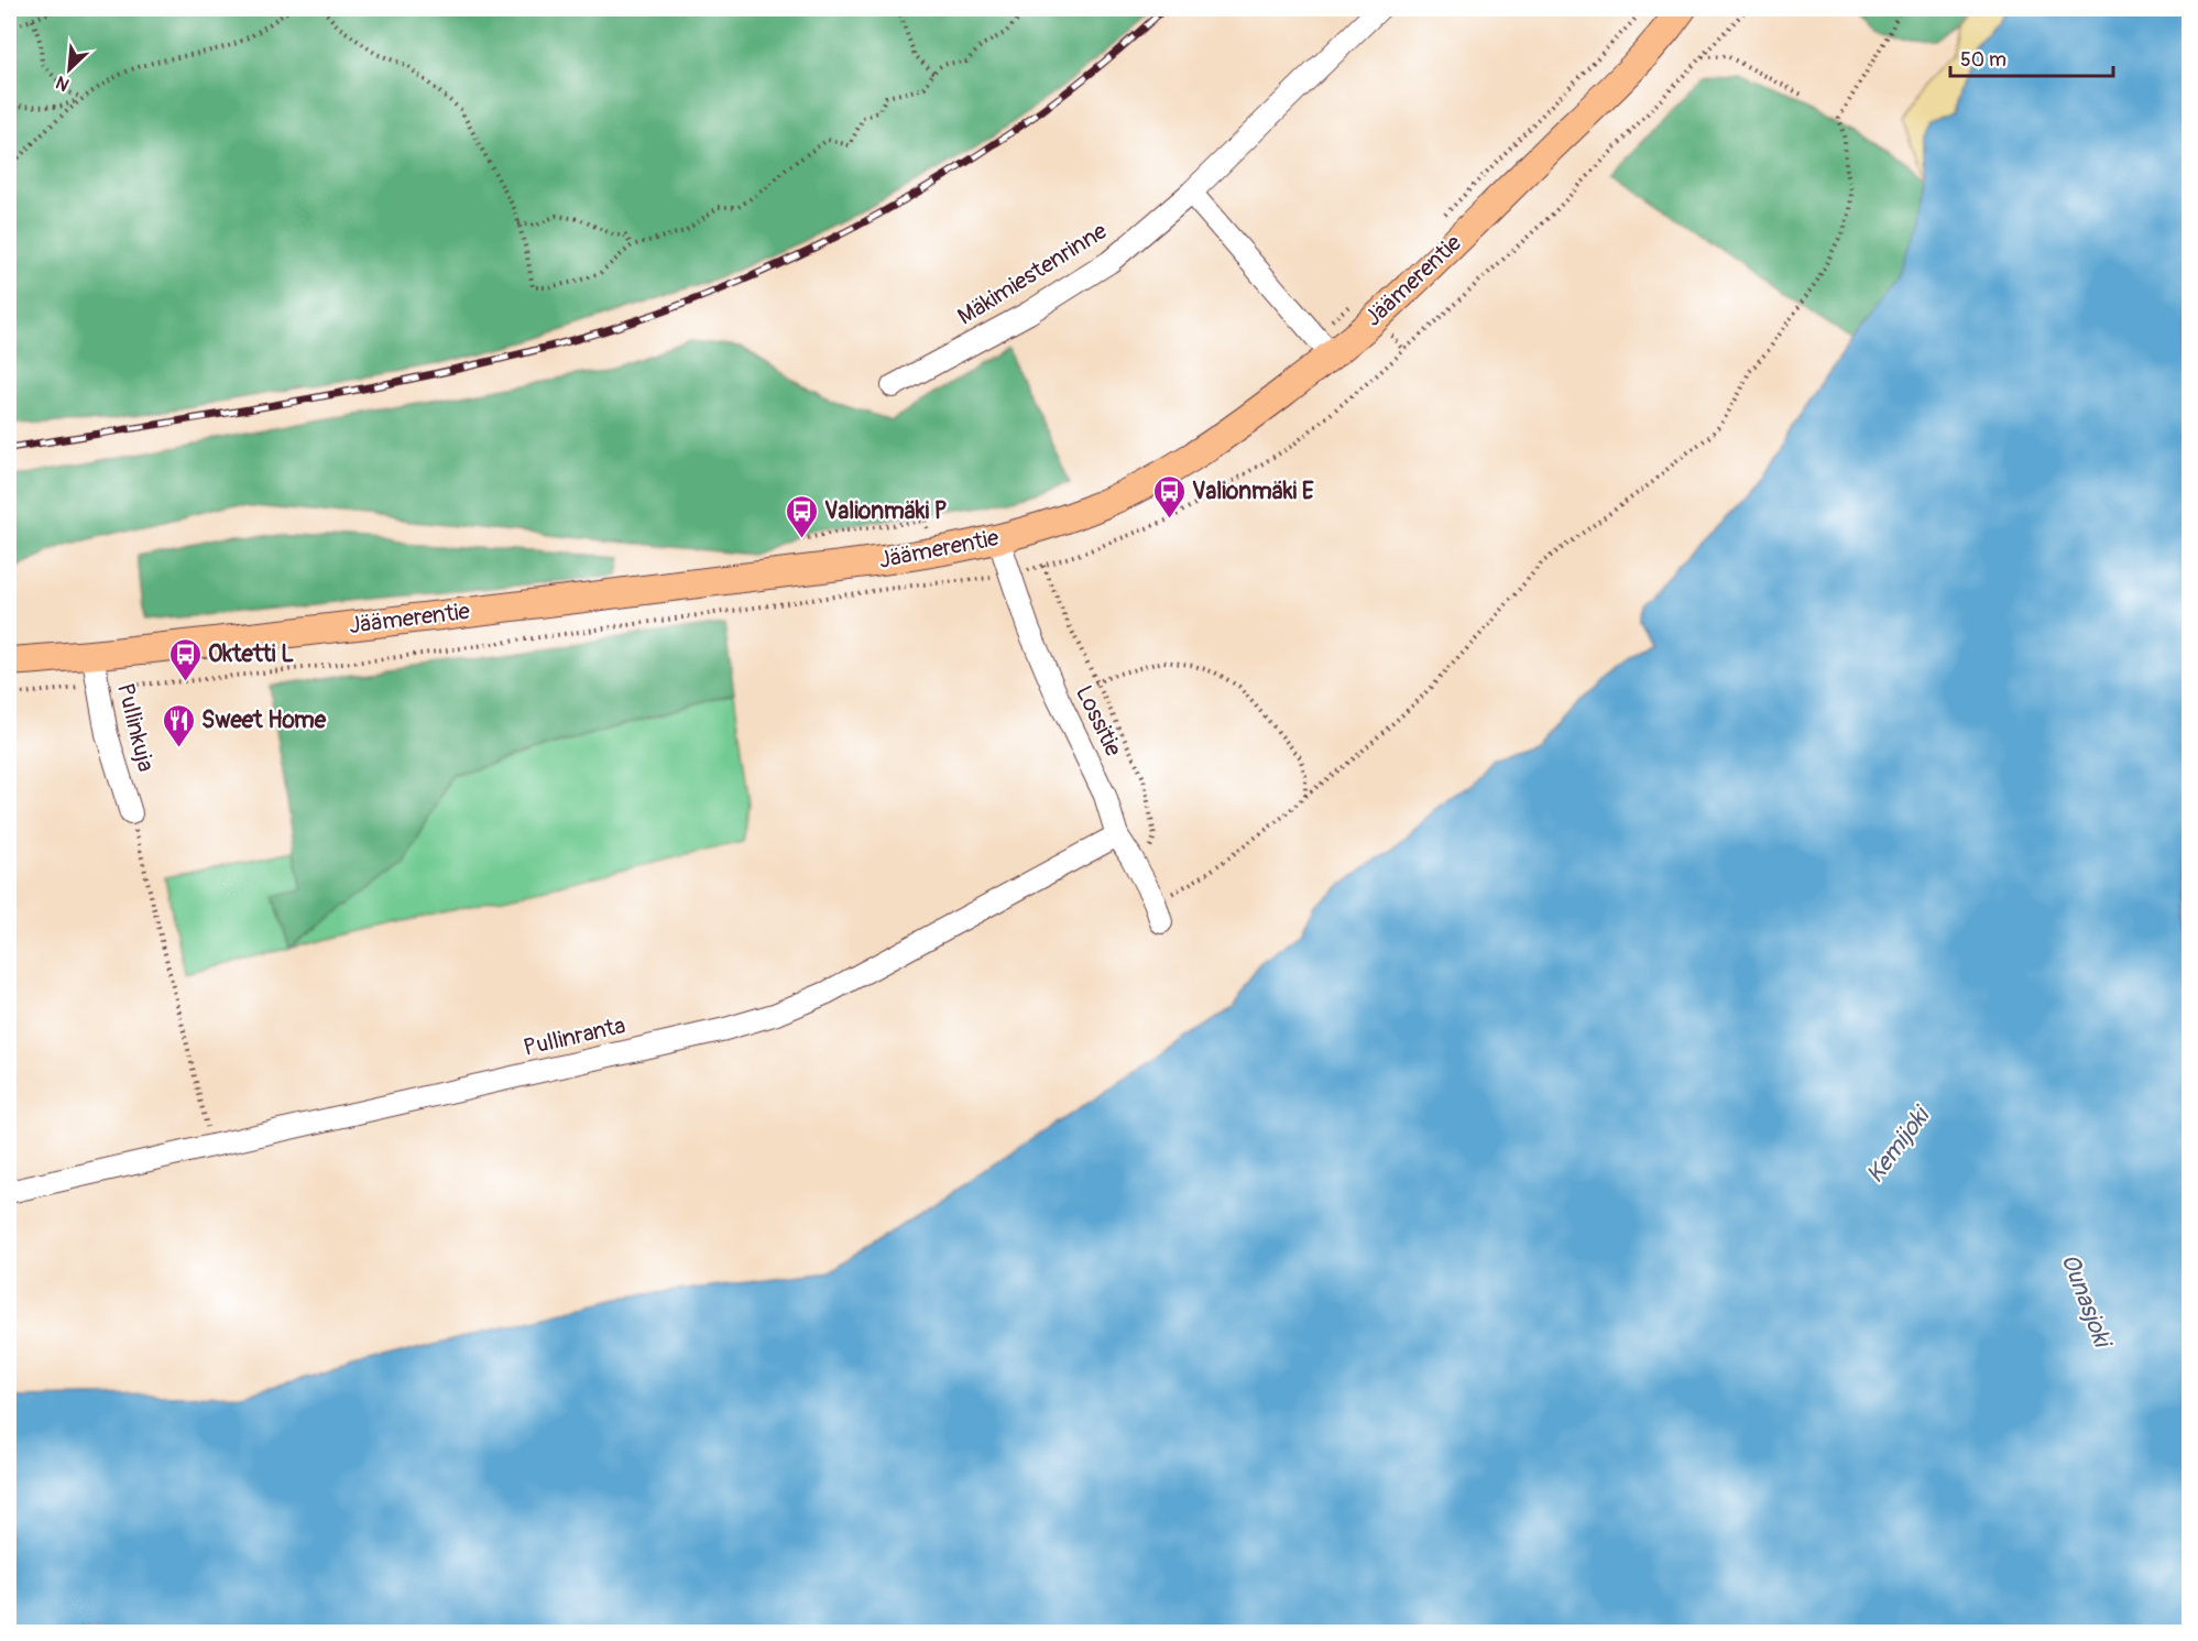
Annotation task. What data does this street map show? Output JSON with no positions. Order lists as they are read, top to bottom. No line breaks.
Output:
{"streets":{"main road":["Jäämerentie"],"street":["Mäkimiestenrinne","Lossitie","Pullinkuja","Pullinranta"]},"crossings":[["Jäämerentie","Lossitie"],["Jäämerentie","Pullinkuja"],["Lossitie","Pullinranta"]],"water":["Kemijoki","Ounasjoki"],"places":{"bus stop":["Valionmäki E","Valionmäki P","Oktetti L"],"restaurant":["Sweet Home"]},"scale_bar":"50 m","north":"bottom left"}
